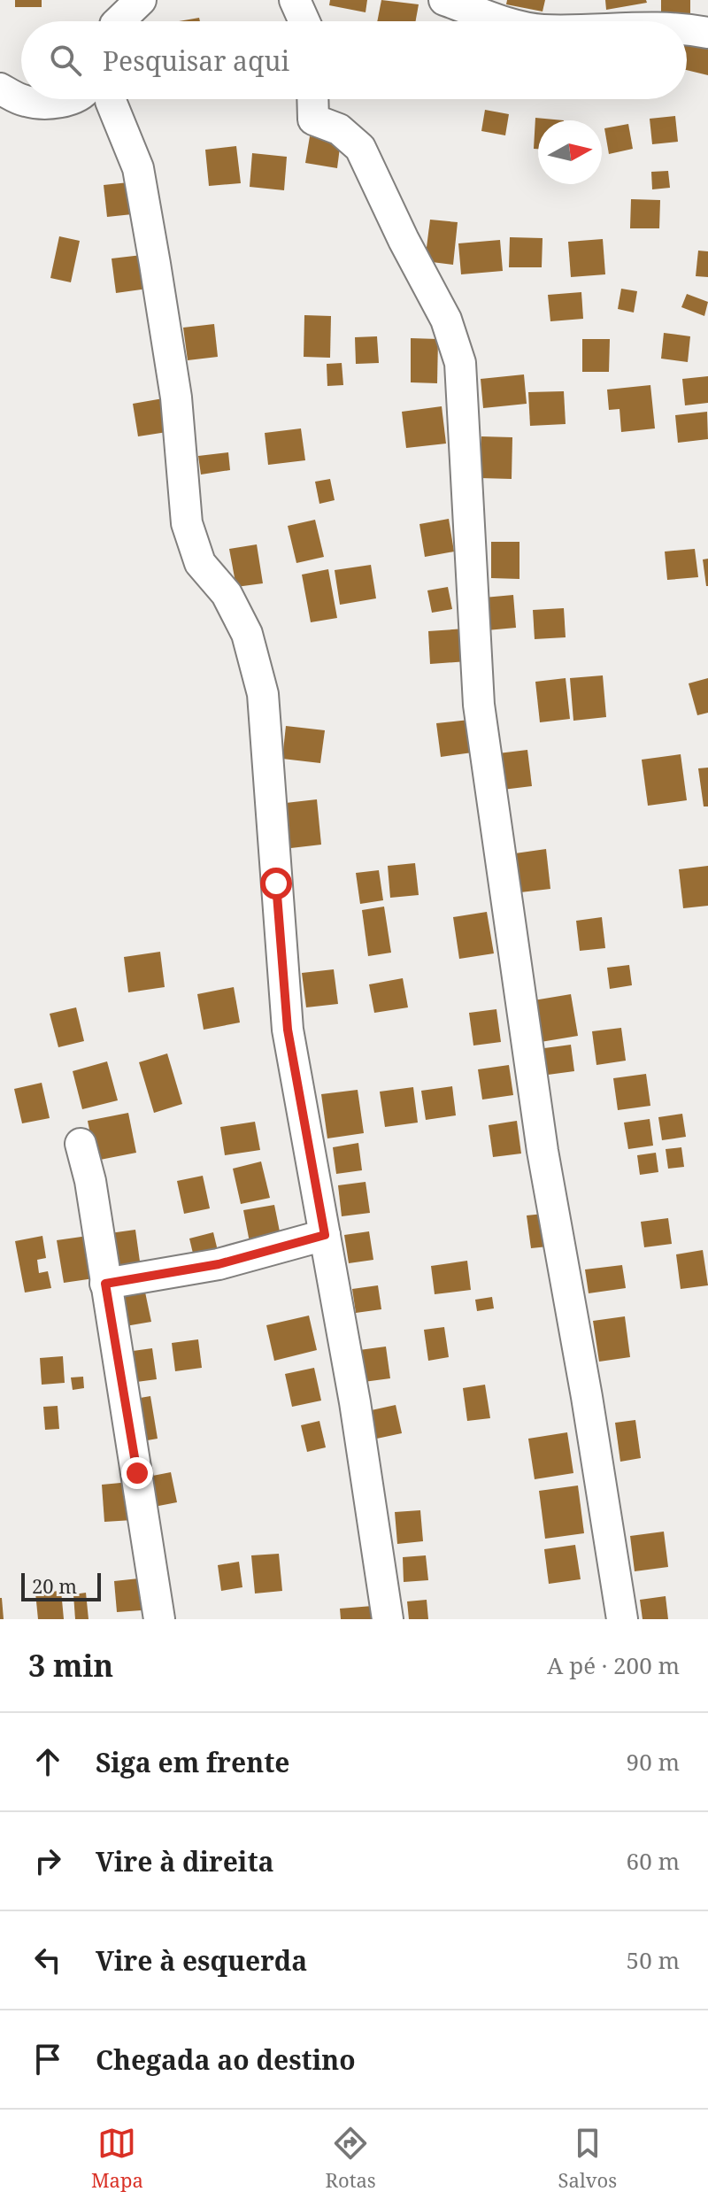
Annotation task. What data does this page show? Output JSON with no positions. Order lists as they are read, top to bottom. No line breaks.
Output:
{"scale_bar":"20 m","north":"right","page":{"search":"Pesquisar aqui","scale":"20 m","heading":["3 min","A pé · 200 m"],"list":[["Siga em frente","90 m"],["Vire à direita","60 m"],["Vire à esquerda","50 m"],"Chegada ao destino"],"nav":["Mapa","Rotas","Salvos"]}}
